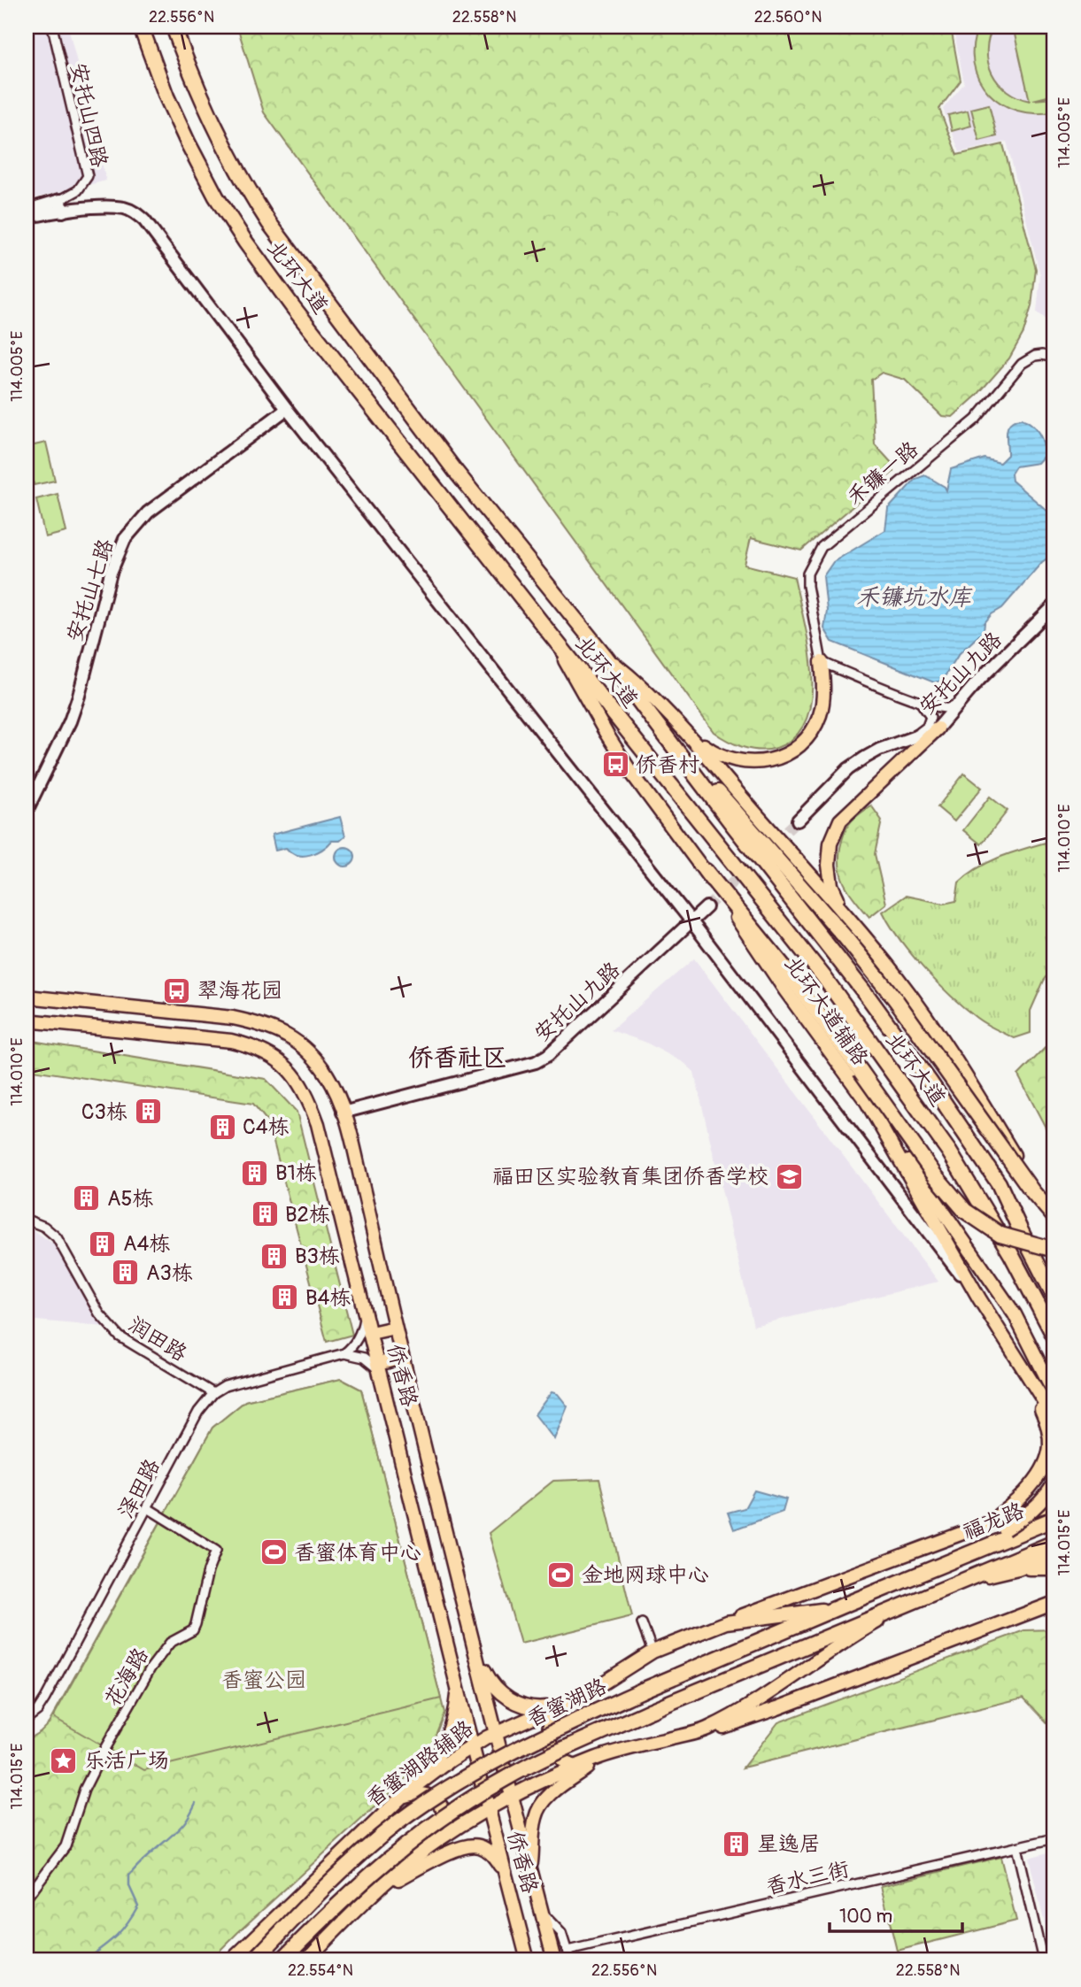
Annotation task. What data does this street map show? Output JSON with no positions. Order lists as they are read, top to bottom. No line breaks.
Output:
{"streets":{"highway":["北环大道","福龙路","香蜜湖路"],"main road":["北环大道辅路","侨香路","香蜜湖路辅路"],"street":["安托山四路","禾镰一路","安托山七路","安托山九路","润田路","泽田路","花海路","香水三街"]},"crossings":[["北环大道","北环大道辅路"],["安托山九路","侨香路"],["润田路","泽田路"],["侨香路","香蜜湖路辅路"],["侨香路","香水三街"],["泽田路","花海路"],["福龙路","香蜜湖路"],["香蜜湖路","香蜜湖路辅路"]],"districts":["侨香社区"],"water":["禾镰坑水库"],"parks":["香蜜公园"],"places":{"bus stop":["侨香村","翠海花园"],"building":["C3栋","C4栋","B1栋","A5栋","B2栋","A4栋","B3栋","A3栋","B4栋","星逸居"],"school or university":["福田区实验教育集团侨香学校"],"sports":["香蜜体育中心","金地网球中心"],"place":["乐活广场"]},"scale_bar":"100 m","coordinates":["22.556°N","22.558°N","22.560°N","114.005°E","114.010°E","114.015°E","22.554°N"]}
